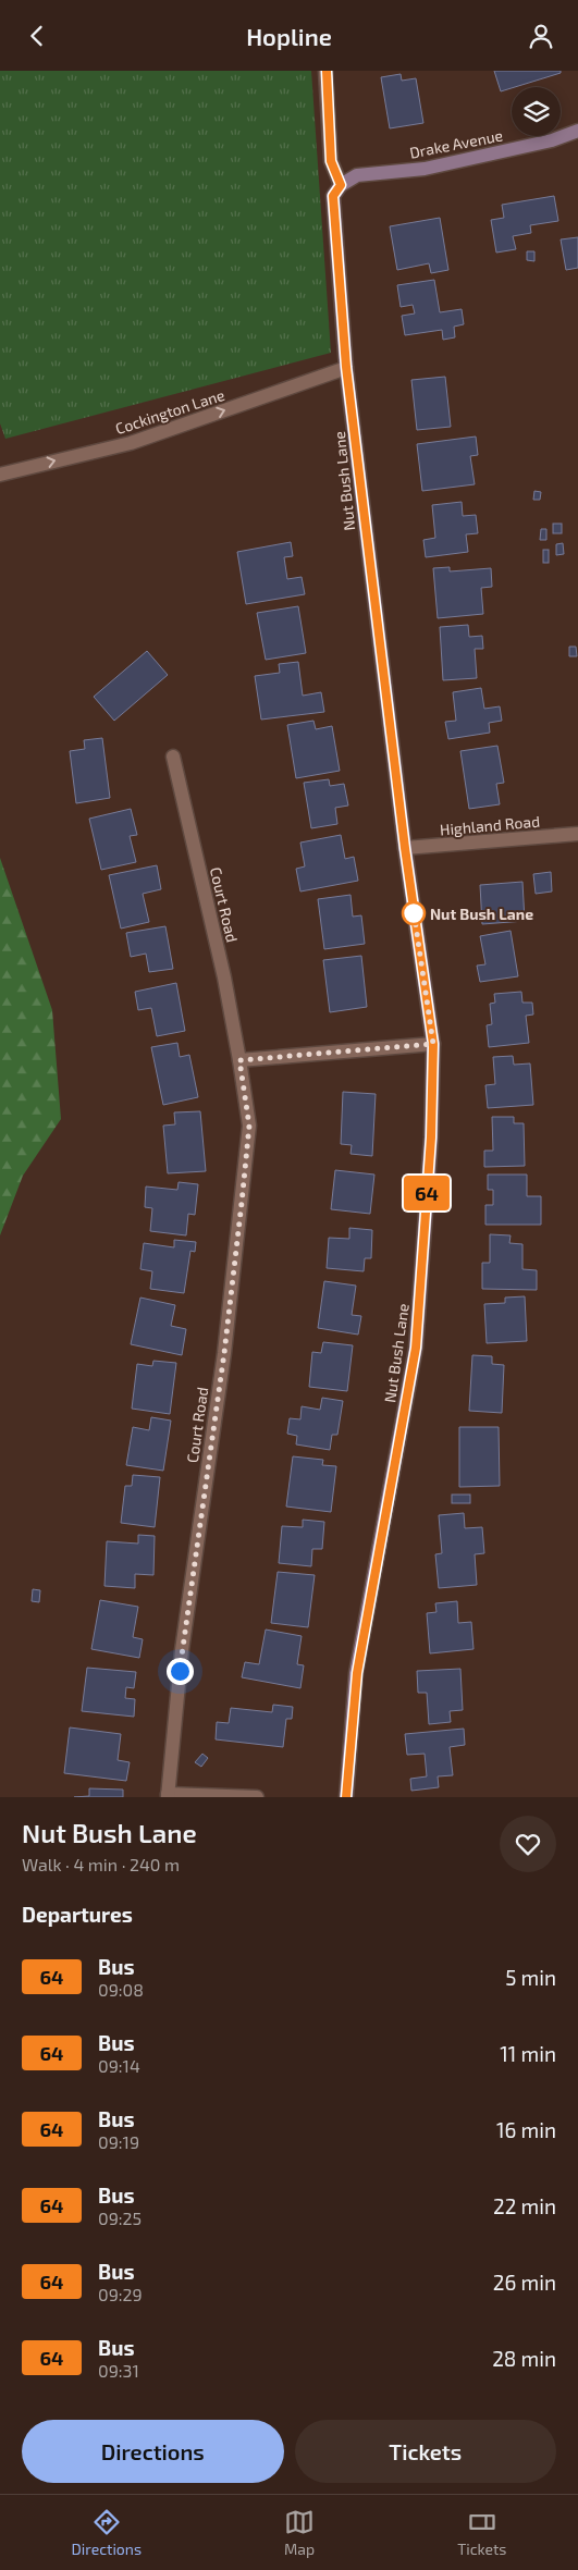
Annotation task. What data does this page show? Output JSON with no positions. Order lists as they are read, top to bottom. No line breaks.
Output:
{"streets":{"street":["Drake Avenue","Cockington Lane","Nut Bush Lane","Highland Road","Court Road"]},"crossings":[["Drake Avenue","Nut Bush Lane"],["Cockington Lane","Nut Bush Lane"],["Nut Bush Lane","Highland Road"]],"one_way":["Cockington Lane"],"places":["Nut Bush Lane"],"lines":["bus line 64"],"page":{"header":"Hopline","on_map":"64","heading":[["Nut Bush Lane","Walk · 4 min · 240 m"],"Departures"],"list":[{"mark":"64","name":"Bus","note":"09:08","value":"5 min"},{"mark":"64","name":"Bus","note":"09:14","value":"11 min"},{"mark":"64","name":"Bus","note":"09:19","value":"16 min"},{"mark":"64","name":"Bus","note":"09:25","value":"22 min"},{"mark":"64","name":"Bus","note":"09:29","value":"26 min"},{"mark":"64","name":"Bus","note":"09:31","value":"28 min"}],"buttons":["Directions","Tickets"],"tabs":["Directions","Map","Tickets"]}}
